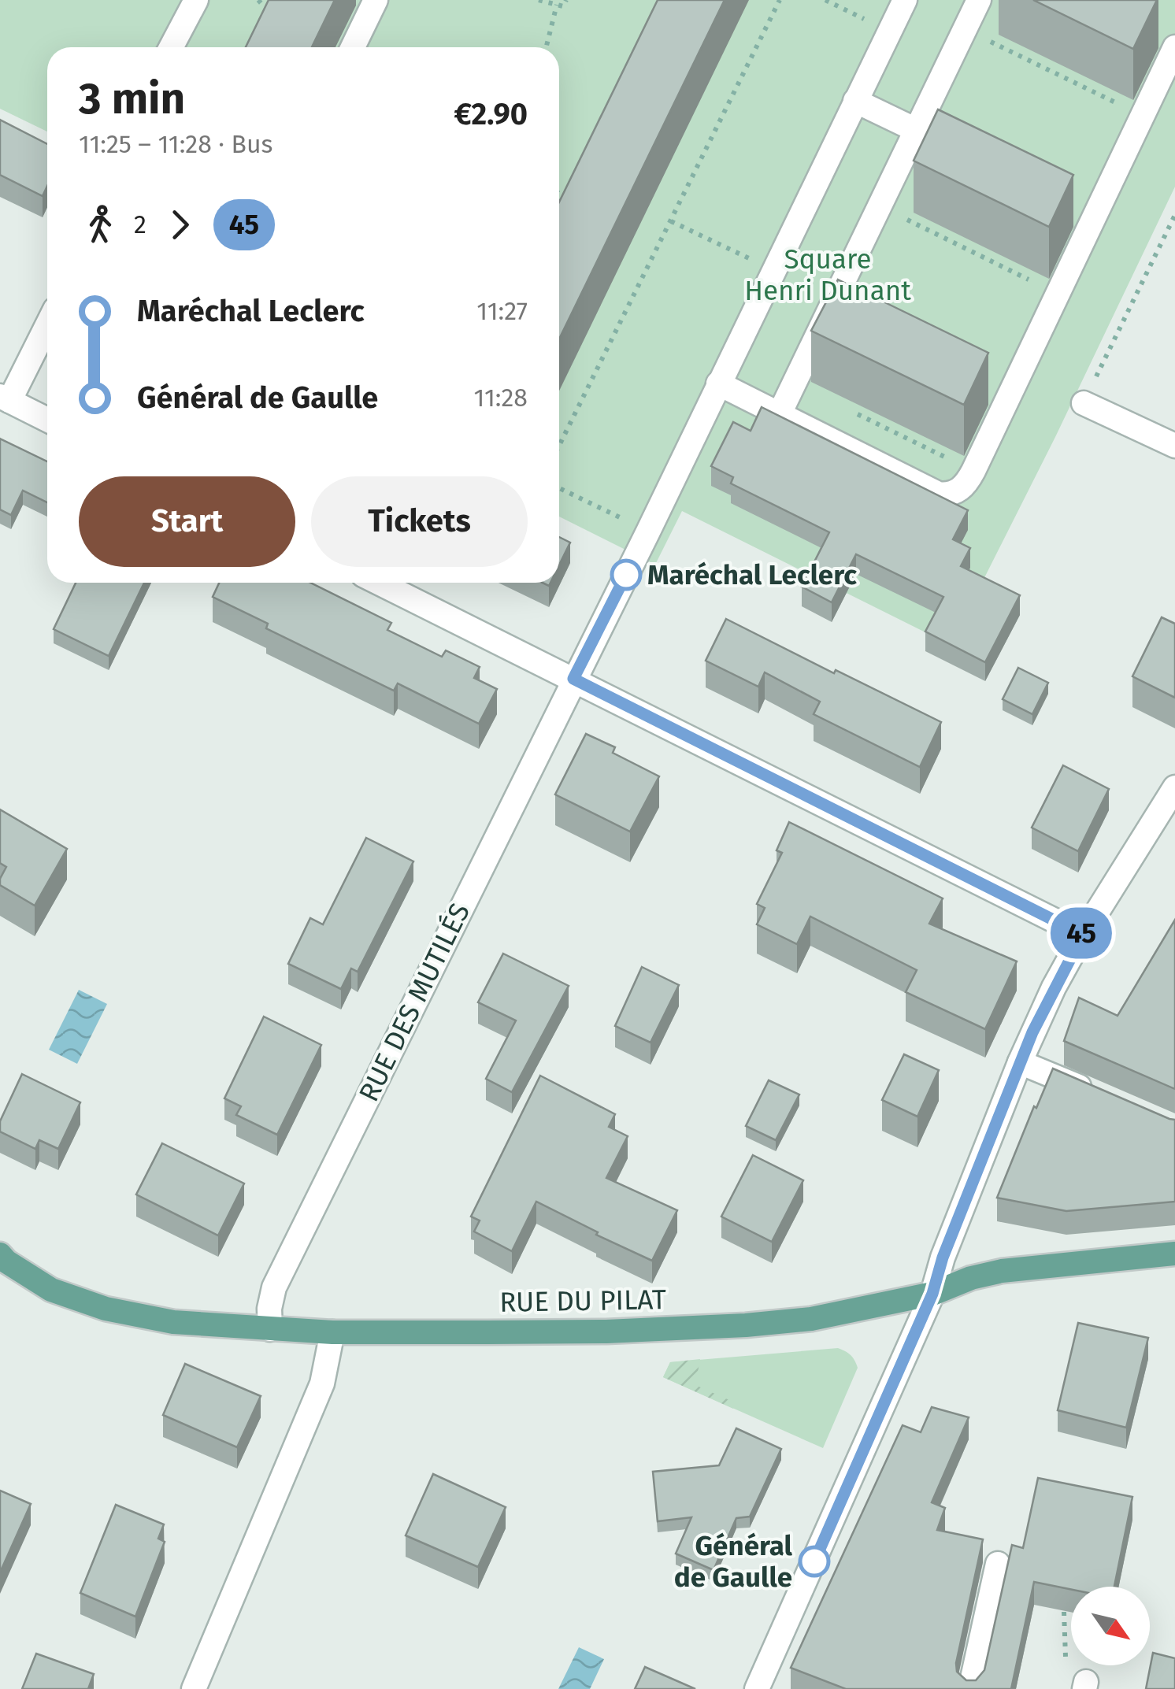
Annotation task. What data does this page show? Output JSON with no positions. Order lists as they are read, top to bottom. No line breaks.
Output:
{"streets":{"main road":["RUE DU PILAT"],"street":["RUE DES MUTILÉS"]},"crossings":[["RUE DES MUTILÉS","RUE DU PILAT"]],"parks":["Square Henri Dunant"],"places":["Maréchal Leclerc","Général de Gaulle"],"lines":["bus line 45"],"north":"bottom right","page":{"on_map":"45","heading":["3 min","11:25 – 11:28 · Bus","€2.90"],"legs":["2","45"],"list":[{"name":"Maréchal Leclerc","value":"11:27"},{"name":"Général de Gaulle","value":"11:28"}],"buttons":["Start","Tickets"]}}
